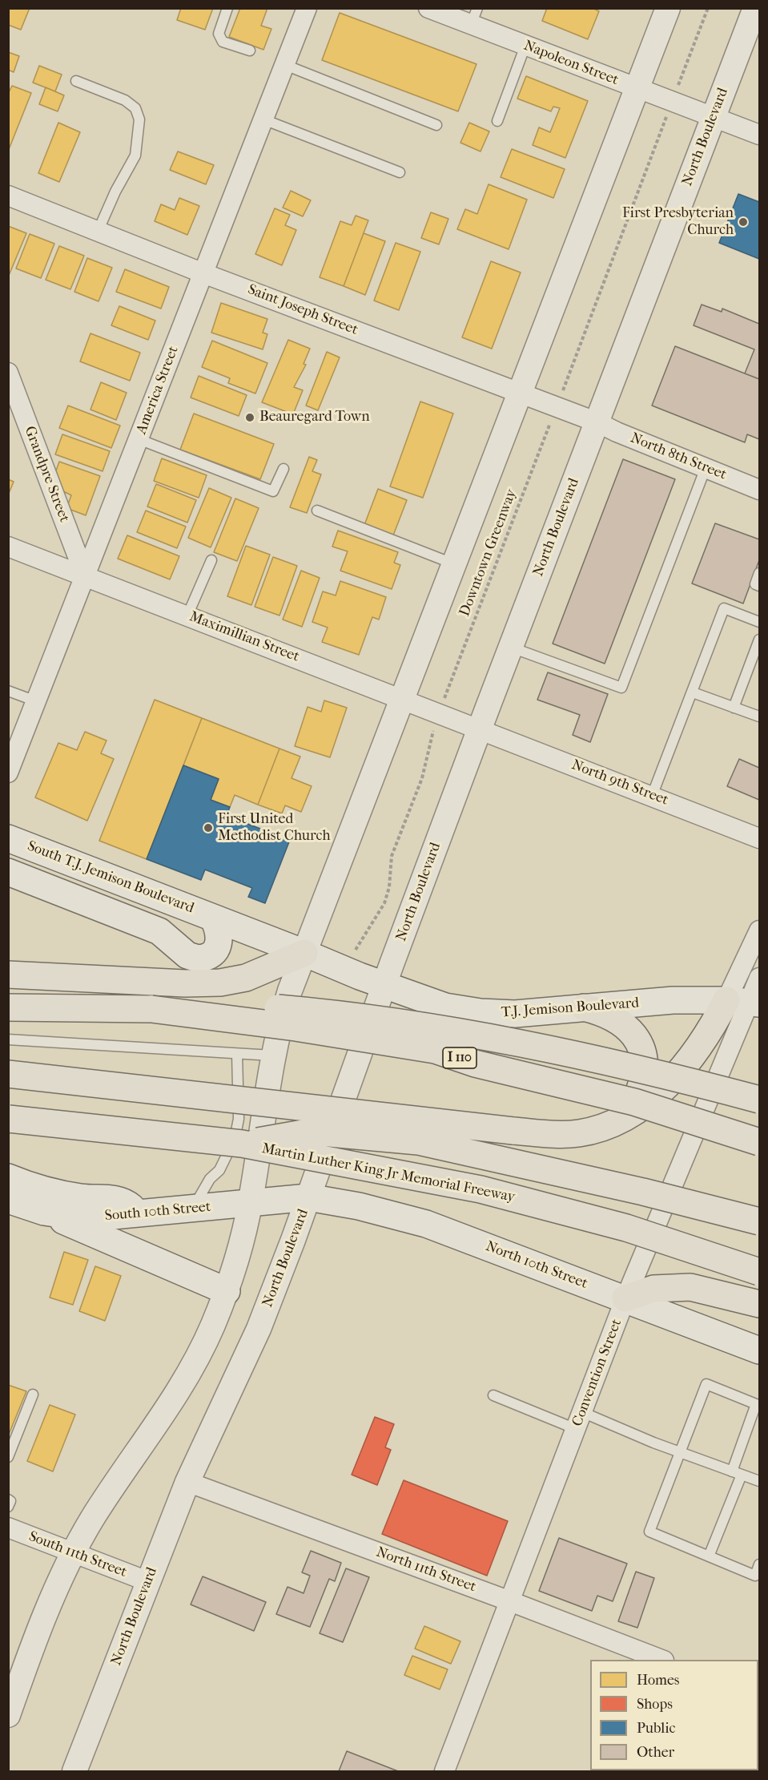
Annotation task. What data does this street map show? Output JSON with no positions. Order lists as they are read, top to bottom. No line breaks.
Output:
{"streets":{"highway":["I 110","Martin Luther King Jr Memorial Freeway"],"main road":["South T.J. Jemison Boulevard","T.J. Jemison Boulevard","South 10th Street","North 10th Street"],"street":["Napoleon Street","North Boulevard","Saint Joseph Street","America Street","North 8th Street","Grandpre Street","Maximillian Street","North 9th Street","Convention Street","South 11th Street","North 11th Street"],"path":["Downtown Greenway"]},"crossings":[["Napoleon Street","North Boulevard"],["North Boulevard","Saint Joseph Street"],["North Boulevard","North 8th Street"],["North Boulevard","Maximillian Street"],["North Boulevard","North 9th Street"],["North Boulevard","T.J. Jemison Boulevard"],["North Boulevard","South 10th Street"],["North Boulevard","North 10th Street"],["North Boulevard","South 11th Street"],["North Boulevard","North 11th Street"],["Saint Joseph Street","America Street"],["Saint Joseph Street","North 8th Street"],["America Street","Grandpre Street"],["America Street","Maximillian Street"],["Grandpre Street","Maximillian Street"],["Maximillian Street","North 9th Street"],["South T.J. Jemison Boulevard","T.J. Jemison Boulevard"],["T.J. Jemison Boulevard","Convention Street"],["South 10th Street","North 10th Street"],["North 10th Street","Convention Street"],["Convention Street","North 11th Street"]],"places":["First Presbyterian Church","Beauregard Town","First United Methodist Church"],"legend":["Homes","Shops","Public","Other"]}
